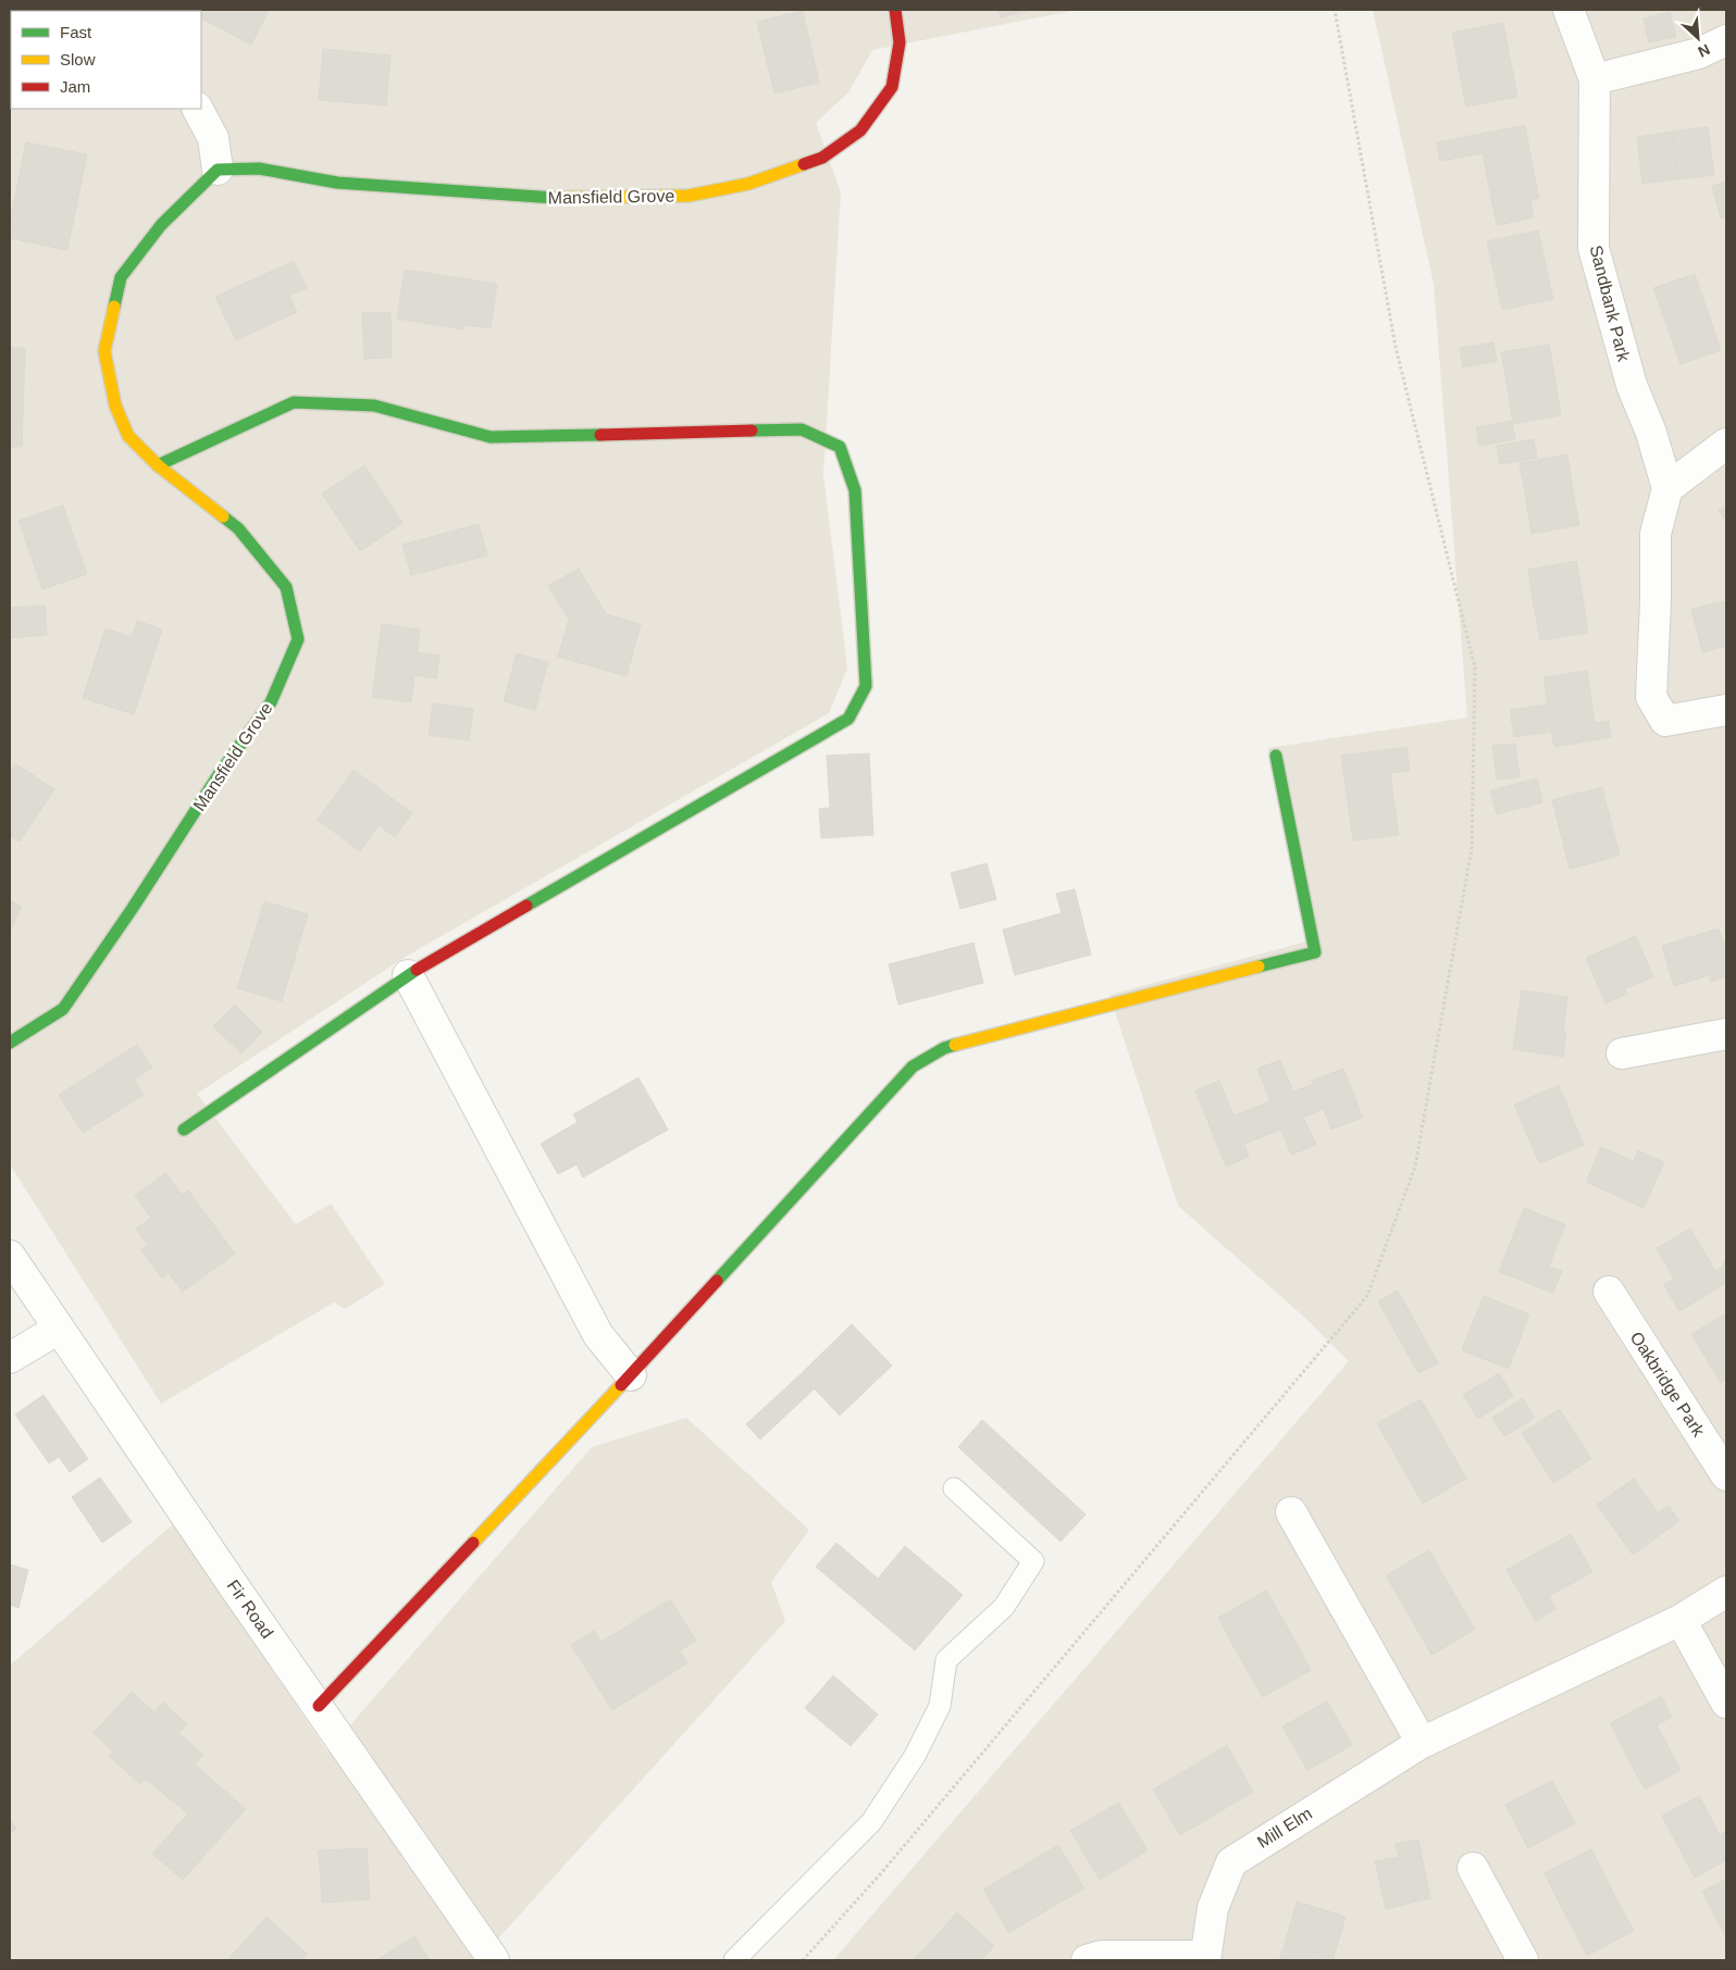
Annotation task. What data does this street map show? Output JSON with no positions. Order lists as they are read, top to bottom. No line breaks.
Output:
{"streets":{"street":["Mansfield Grove","Sandbank Park","Oakbridge Park","Fir Road","Mill Elm"]},"legend":["Fast","Slow","Jam"],"north":"bottom right"}
